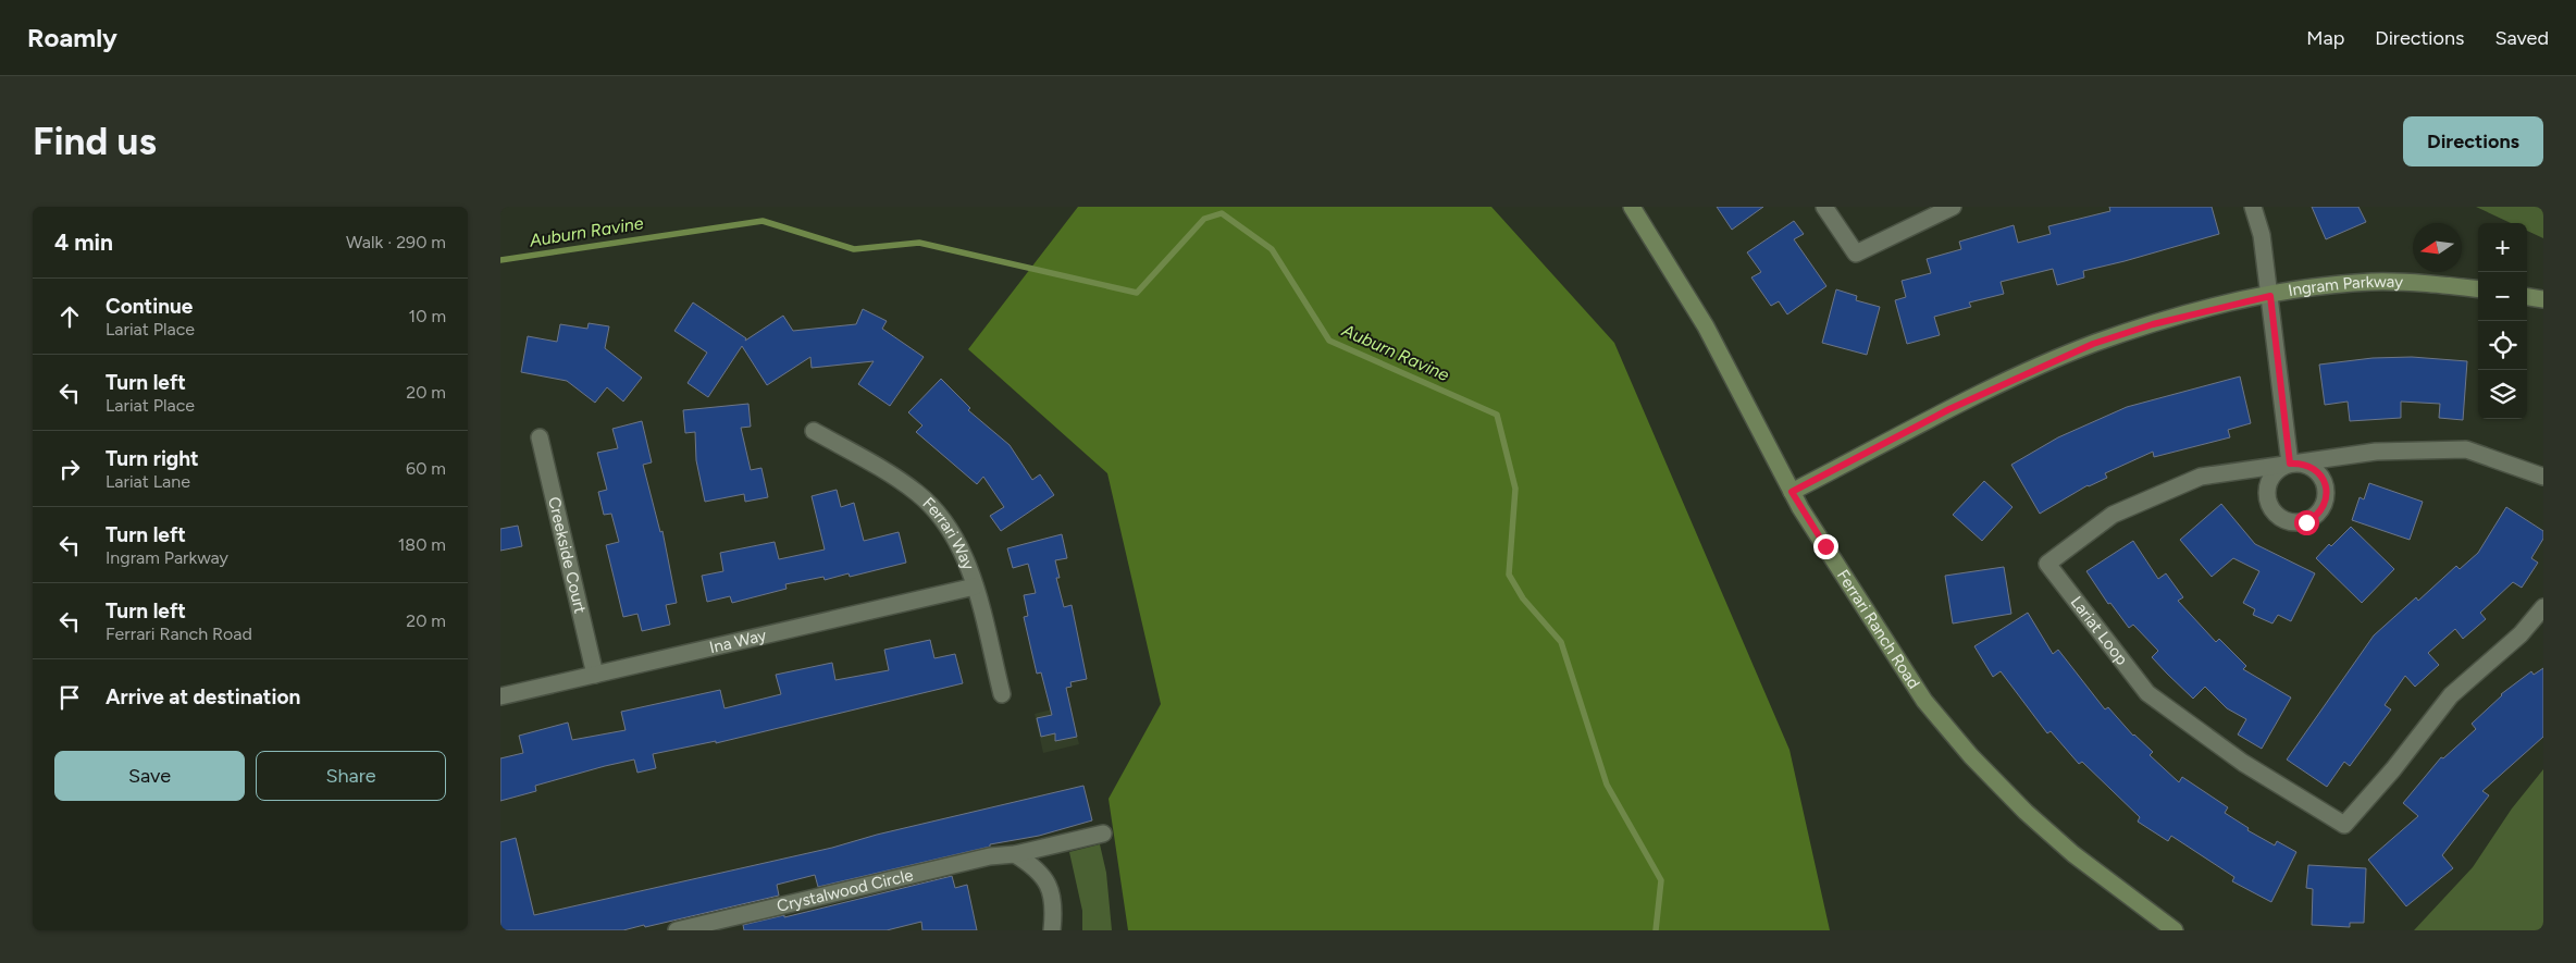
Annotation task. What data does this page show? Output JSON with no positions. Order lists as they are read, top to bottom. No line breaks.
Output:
{"streets":{"main road":["Ingram Parkway","Ferrari Ranch Road"],"street":["Ferrari Way","Creekside Court","Lariat Loop","Ina Way","Crystalwood Circle"]},"crossings":[["Ingram Parkway","Ferrari Ranch Road"],["Ferrari Way","Ina Way"],["Creekside Court","Ina Way"]],"water":["Auburn Ravine"],"north":"left","page":{"header":"Roamly","nav":["Map","Directions","Saved"],"buttons":["Directions",["Save","Share"]],"title":"Find us","heading":["4 min","Walk · 290 m"],"map_buttons":["+","−"],"list":[["Continue","Lariat Place","10 m"],["Turn left","Lariat Place","20 m"],["Turn right","Lariat Lane","60 m"],["Turn left","Ingram Parkway","180 m"],["Turn left","Ferrari Ranch Road","20 m"],"Arrive at destination"]}}
